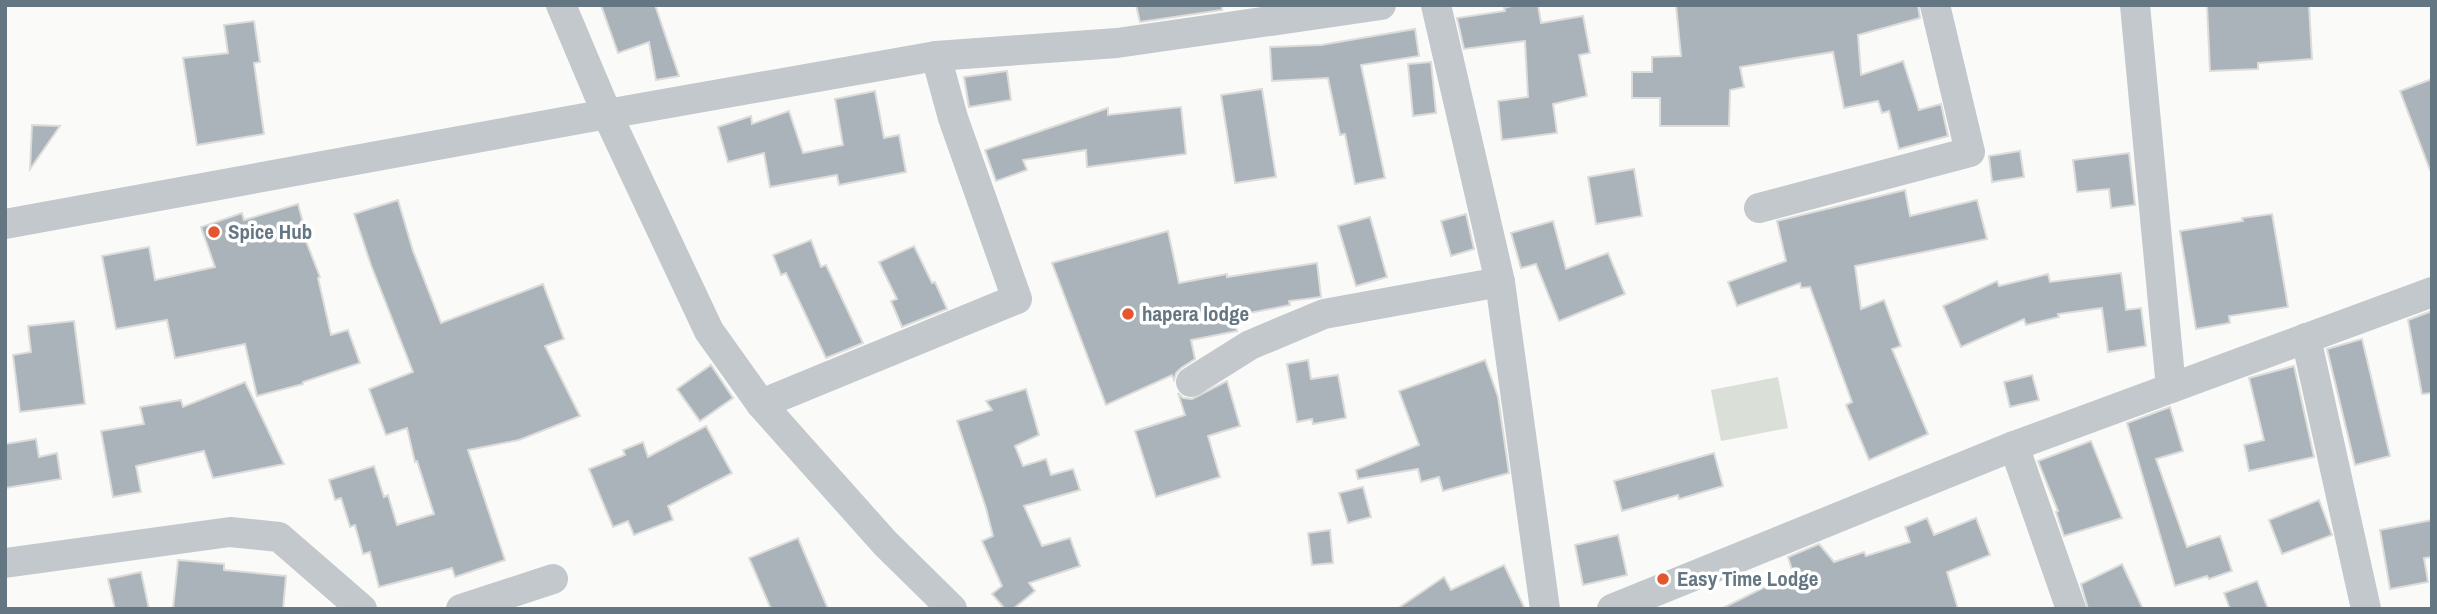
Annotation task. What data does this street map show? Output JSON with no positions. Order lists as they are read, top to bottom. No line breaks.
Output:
{"places":["Spice Hub","hapera lodge","Easy Time Lodge"]}
